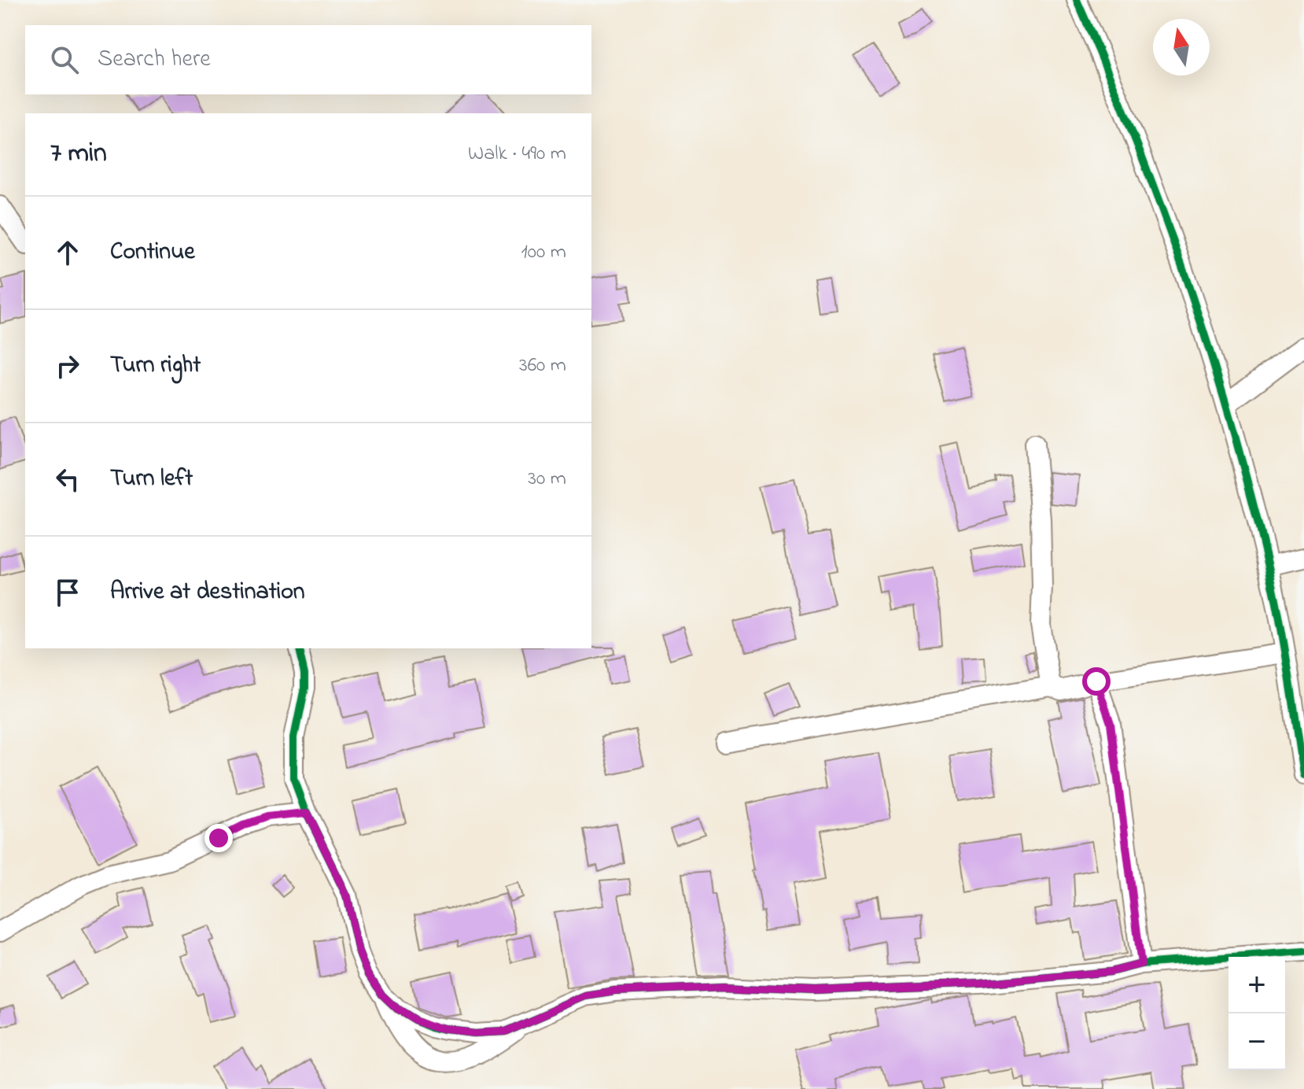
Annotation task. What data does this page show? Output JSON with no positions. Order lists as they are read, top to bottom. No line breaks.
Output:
{"north":"top","page":{"search":"Search here","heading":["7 min","Walk · 490 m"],"list":[["Continue","100 m"],["Turn right","360 m"],["Turn left","30 m"],"Arrive at destination"],"map_buttons":["+","−"]}}
